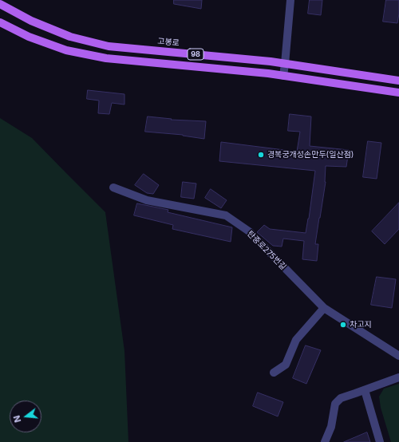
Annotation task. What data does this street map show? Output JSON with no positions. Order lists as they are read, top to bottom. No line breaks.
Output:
{"streets":{"main road":["고봉로","98"],"street":["탄중로275번길"]},"places":["경복궁개성손만두(일산점)","차고지"],"north":"left"}
